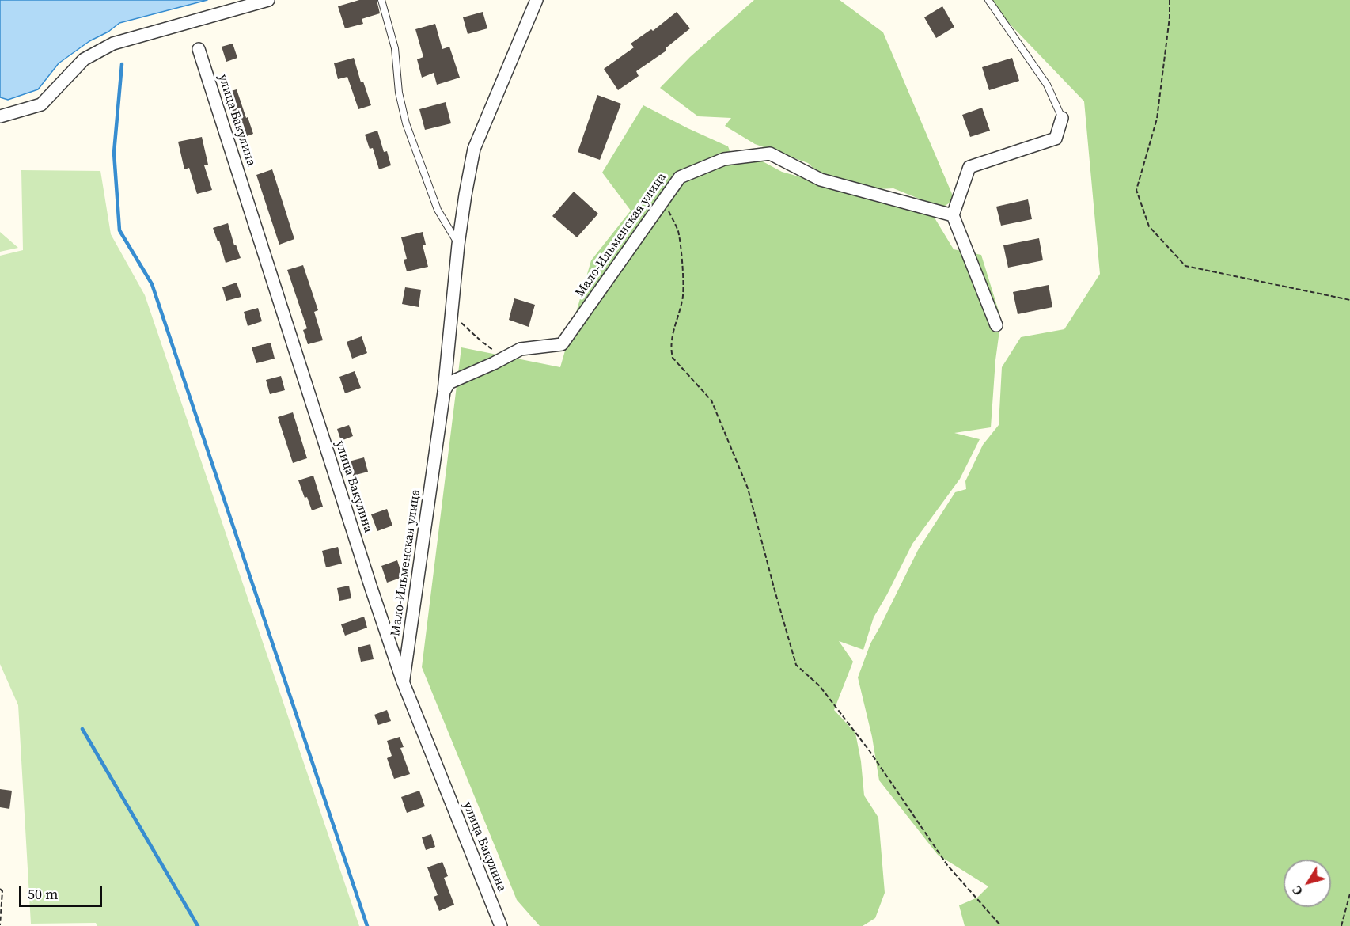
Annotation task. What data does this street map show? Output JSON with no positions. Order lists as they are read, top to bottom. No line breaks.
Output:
{"streets":{"street":["улица Бакулина","Мало-Ильменская улица"]},"crossings":[["улица Бакулина","Мало-Ильменская улица"]],"scale_bar":"50 m","north":"bottom left"}
